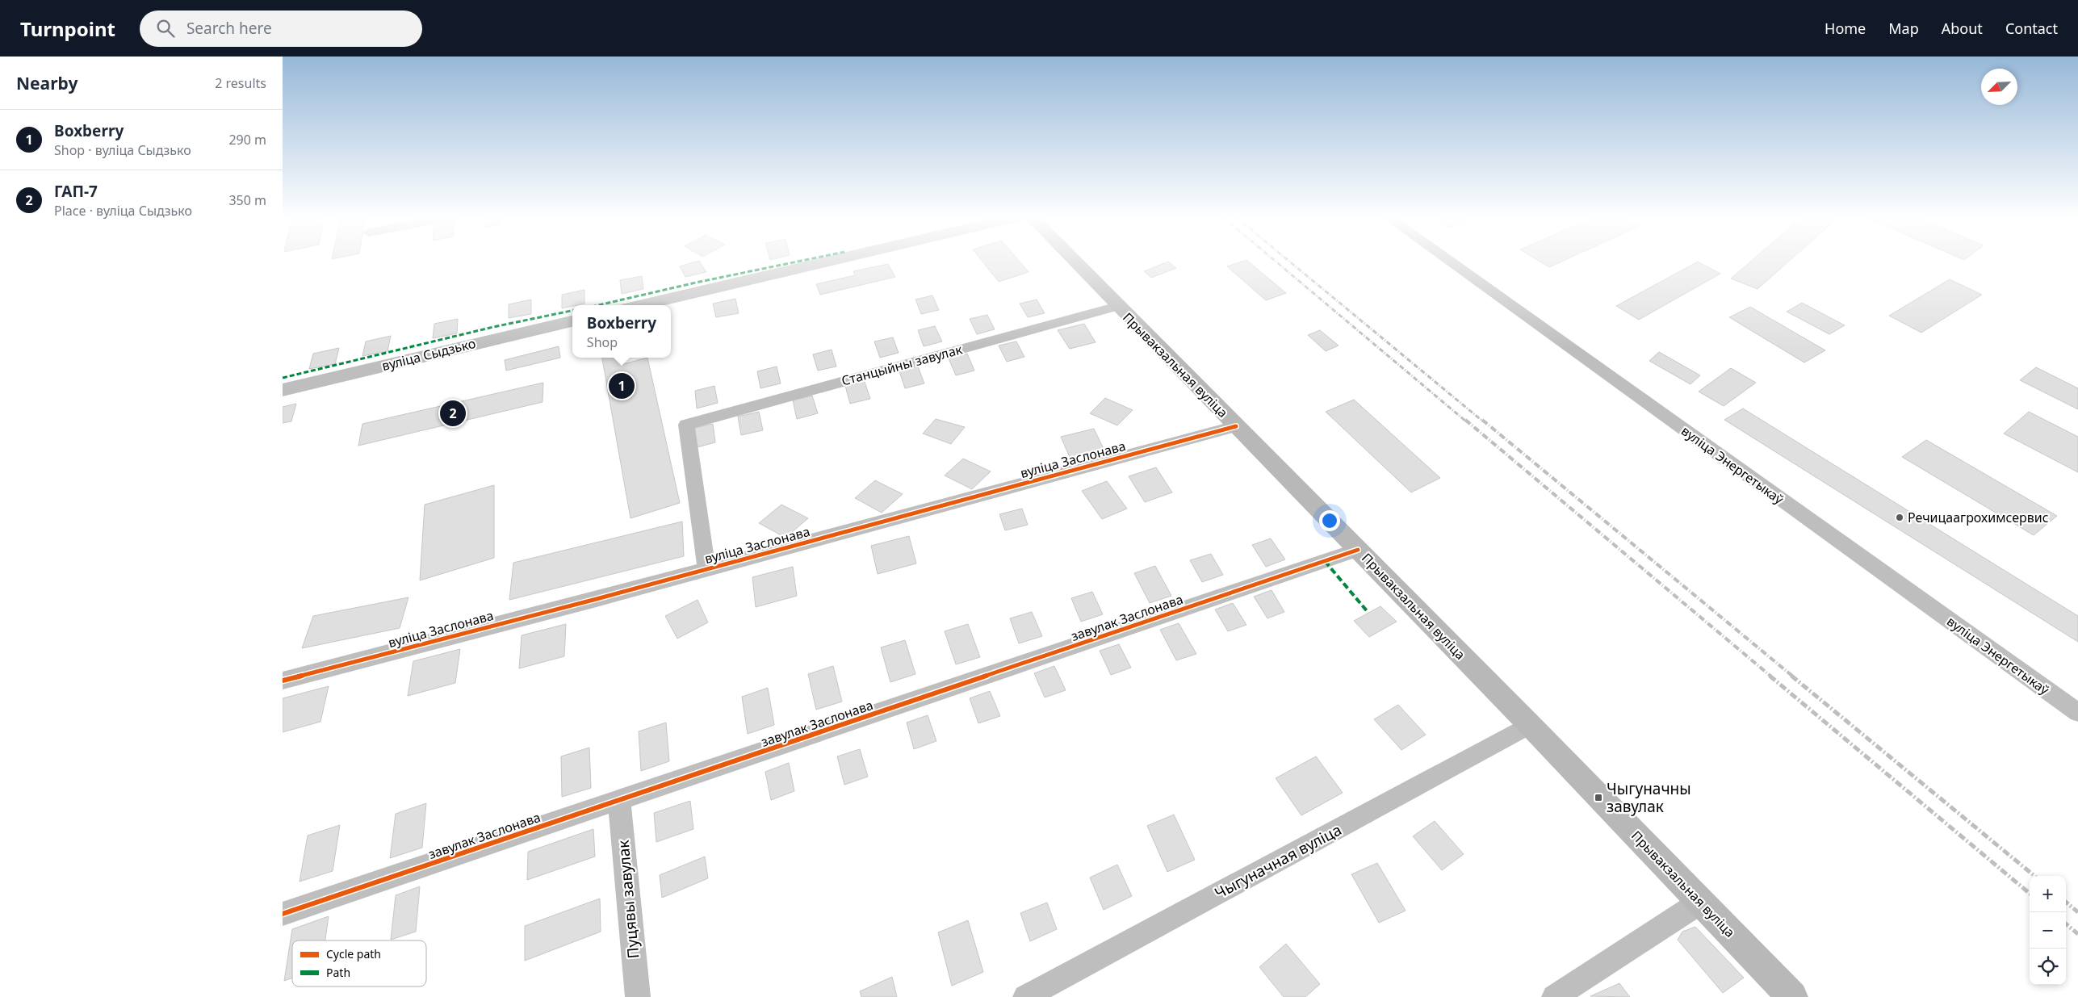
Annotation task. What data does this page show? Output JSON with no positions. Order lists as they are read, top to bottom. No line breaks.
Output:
{"streets":{"main road":["Прывакзальная вуліца"],"street":["вуліца Сыдзько","Станцыйны завулак","вуліца Заслонава","вуліца Энергетыкаў","завулак Заслонава","Чыгуначная вуліца","Пуцявы завулак"]},"crossings":[["Станцыйны завулак","Прывакзальная вуліца"],["Станцыйны завулак","вуліца Заслонава"],["Прывакзальная вуліца","вуліца Заслонава"],["Прывакзальная вуліца","завулак Заслонава"],["Прывакзальная вуліца","Чыгуначная вуліца"],["завулак Заслонава","Пуцявы завулак"]],"places":{"other":["Речицаагрохимсервис"],"transit":["Чыгуначны завулак"]},"legend":["Cycle path","Path"],"north":"bottom left","page":{"header":"Turnpoint","search":"Search here","nav":["Home","Map","About","Contact"],"heading":["Nearby","2 results"],"list":[{"mark":"1","name":"Boxberry","note":"Shop · вуліца Сыдзько","value":"290 m"},{"mark":"2","name":"ГАП-7","note":"Place · вуліца Сыдзько","value":"350 m"}],"popup":["Boxberry","Shop"],"pins":["1","2"],"map_buttons":["+","−"]}}
